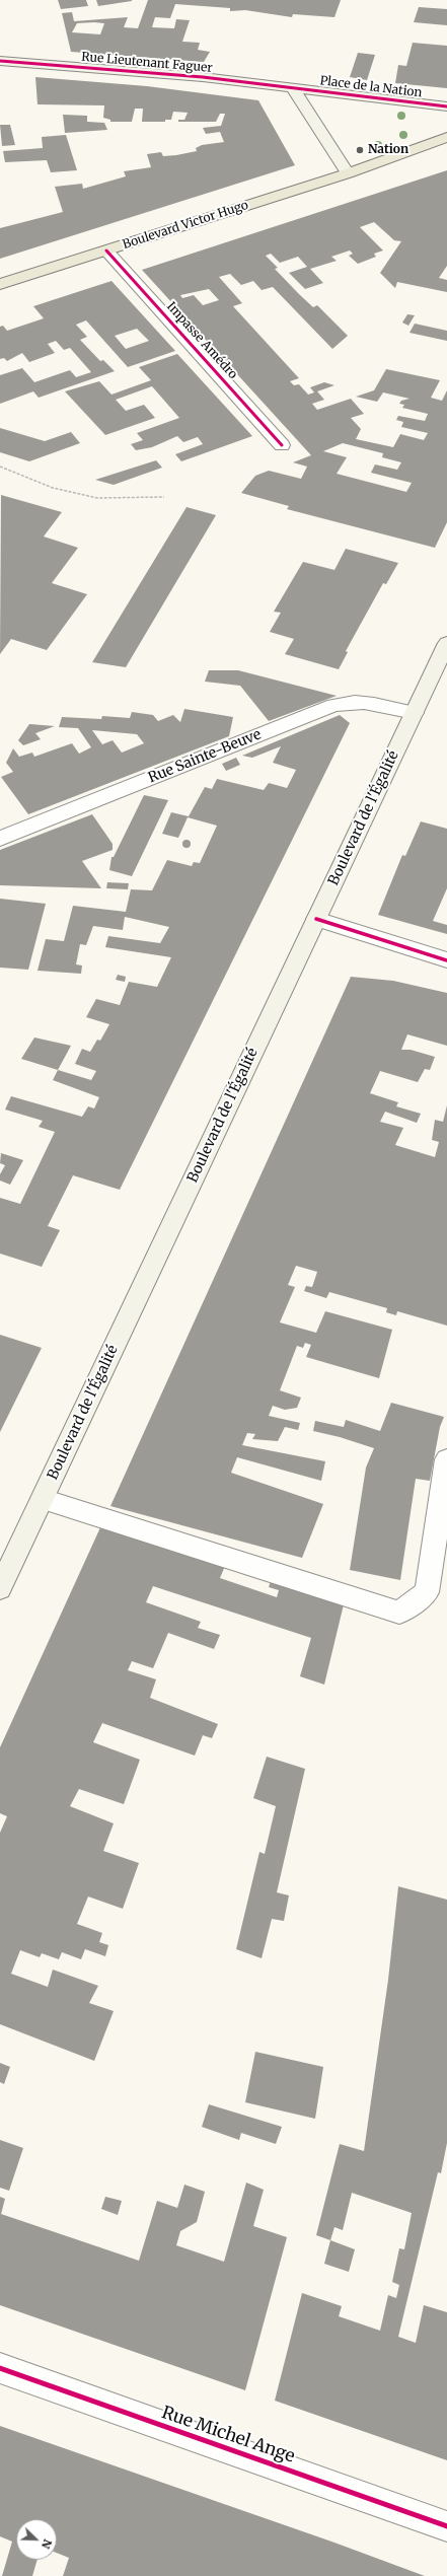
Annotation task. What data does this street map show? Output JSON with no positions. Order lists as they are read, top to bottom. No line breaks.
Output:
{"streets":{"main road":["Rue Lieutenant Faguer","Place de la Nation","Boulevard Victor Hugo","Boulevard de l'Égalité"],"street":["Impasse Amédro","Rue Sainte-Beuve","Rue Michel Ange"]},"crossings":[["Rue Lieutenant Faguer","Place de la Nation"],["Boulevard Victor Hugo","Impasse Amédro"],["Rue Sainte-Beuve","Boulevard de l'Égalité"]],"places":["Nation"],"north":"bottom right"}
